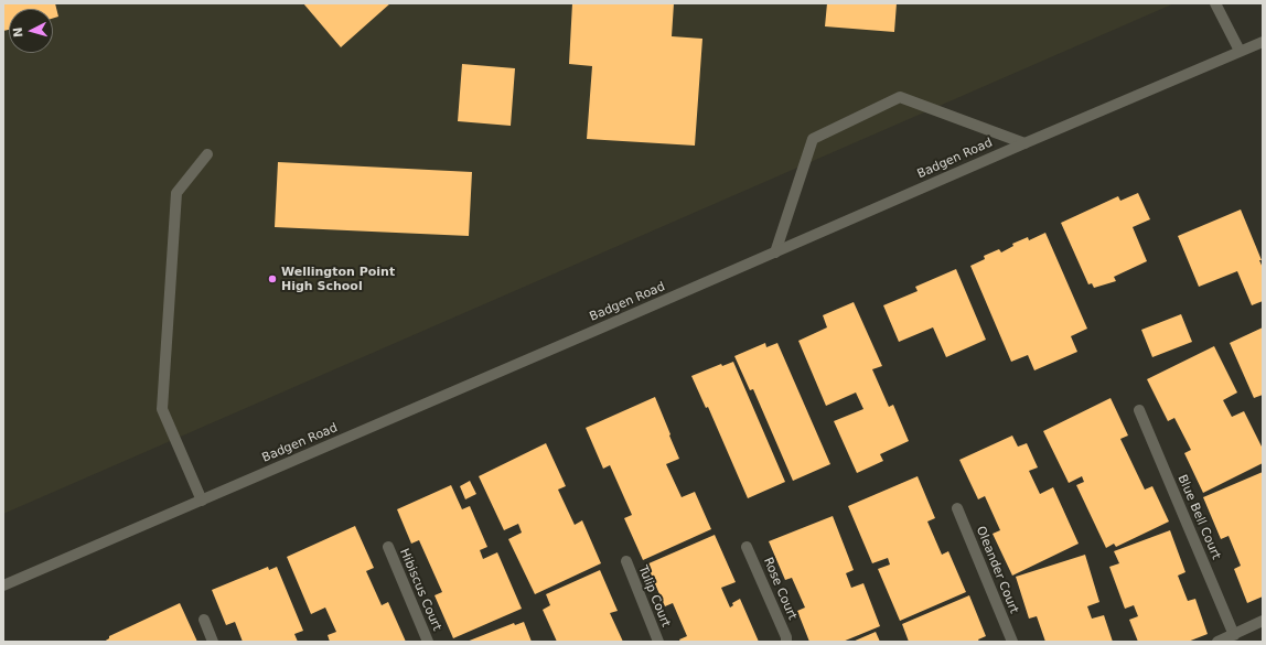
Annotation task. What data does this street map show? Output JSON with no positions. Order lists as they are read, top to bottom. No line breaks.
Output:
{"streets":{"street":["Badgen Road","Blue Bell Court","Oleander Court","Rose Court","Hibiscus Court","Tulip Court"]},"places":["Wellington Point High School"],"north":"left"}
